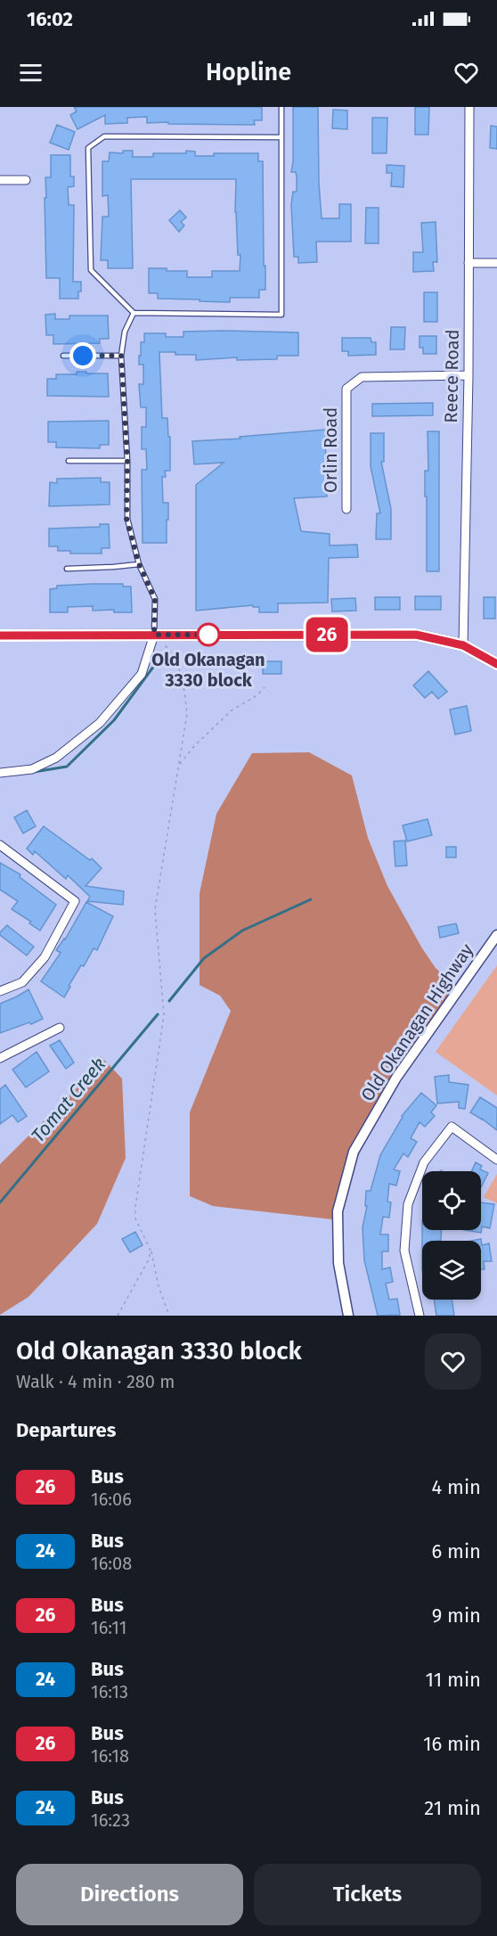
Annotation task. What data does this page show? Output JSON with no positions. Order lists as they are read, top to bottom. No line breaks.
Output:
{"streets":{"street":["Reece Road","Orlin Road","Old Okanagan Highway"]},"crossings":[["Reece Road","Orlin Road"]],"water":["Tomat Creek"],"places":["Old Okanagan 3330 block"],"lines":["bus line 26"],"page":{"status":"16:02","header":"Hopline","on_map":"26","heading":[["Old Okanagan 3330 block","Walk · 4 min · 280 m"],"Departures"],"list":[{"mark":"26","name":"Bus","note":"16:06","value":"4 min"},{"mark":"24","name":"Bus","note":"16:08","value":"6 min"},{"mark":"26","name":"Bus","note":"16:11","value":"9 min"},{"mark":"24","name":"Bus","note":"16:13","value":"11 min"},{"mark":"26","name":"Bus","note":"16:18","value":"16 min"},{"mark":"24","name":"Bus","note":"16:23","value":"21 min"}],"buttons":["Directions","Tickets"]}}
